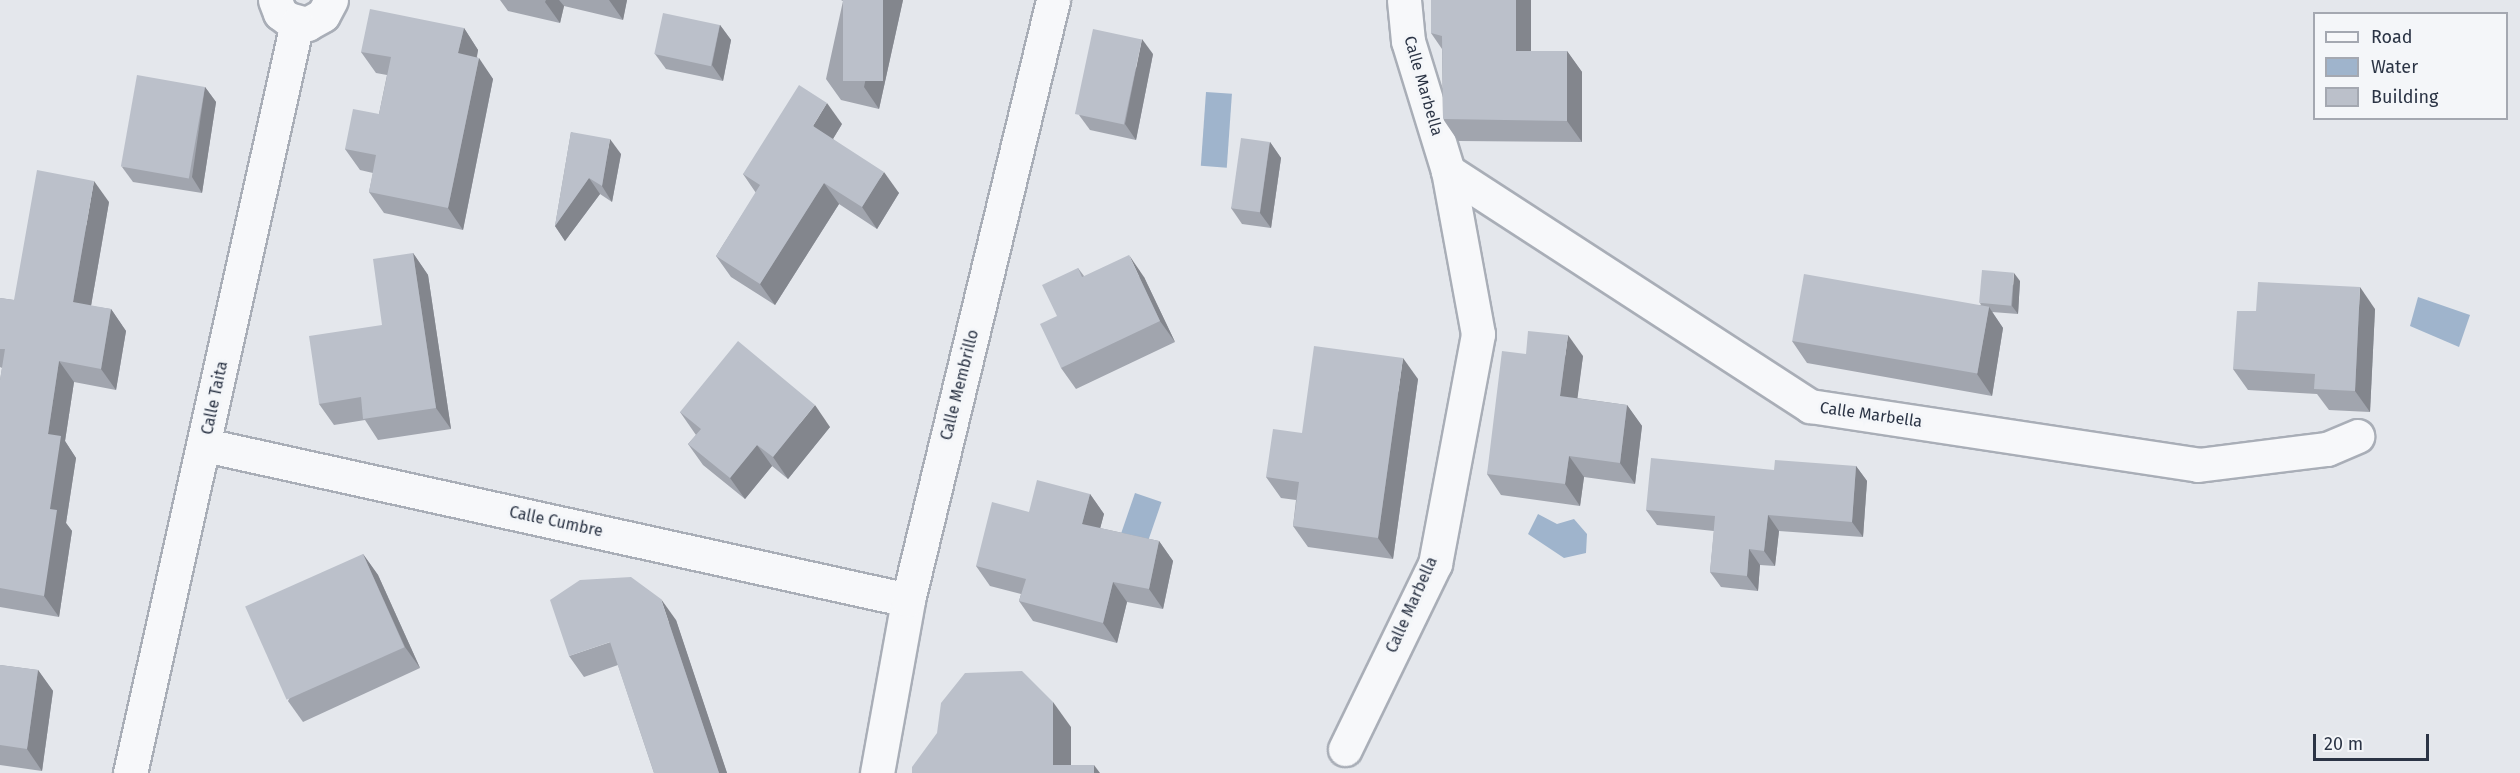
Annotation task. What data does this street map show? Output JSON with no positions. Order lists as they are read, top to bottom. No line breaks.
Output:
{"streets":{"street":["Calle Marbella","Calle Membrillo","Calle Taita","Calle Cumbre"]},"crossings":[["Calle Membrillo","Calle Cumbre"],["Calle Taita","Calle Cumbre"]],"legend":["Road","Water","Building"],"scale_bar":"20 m"}
